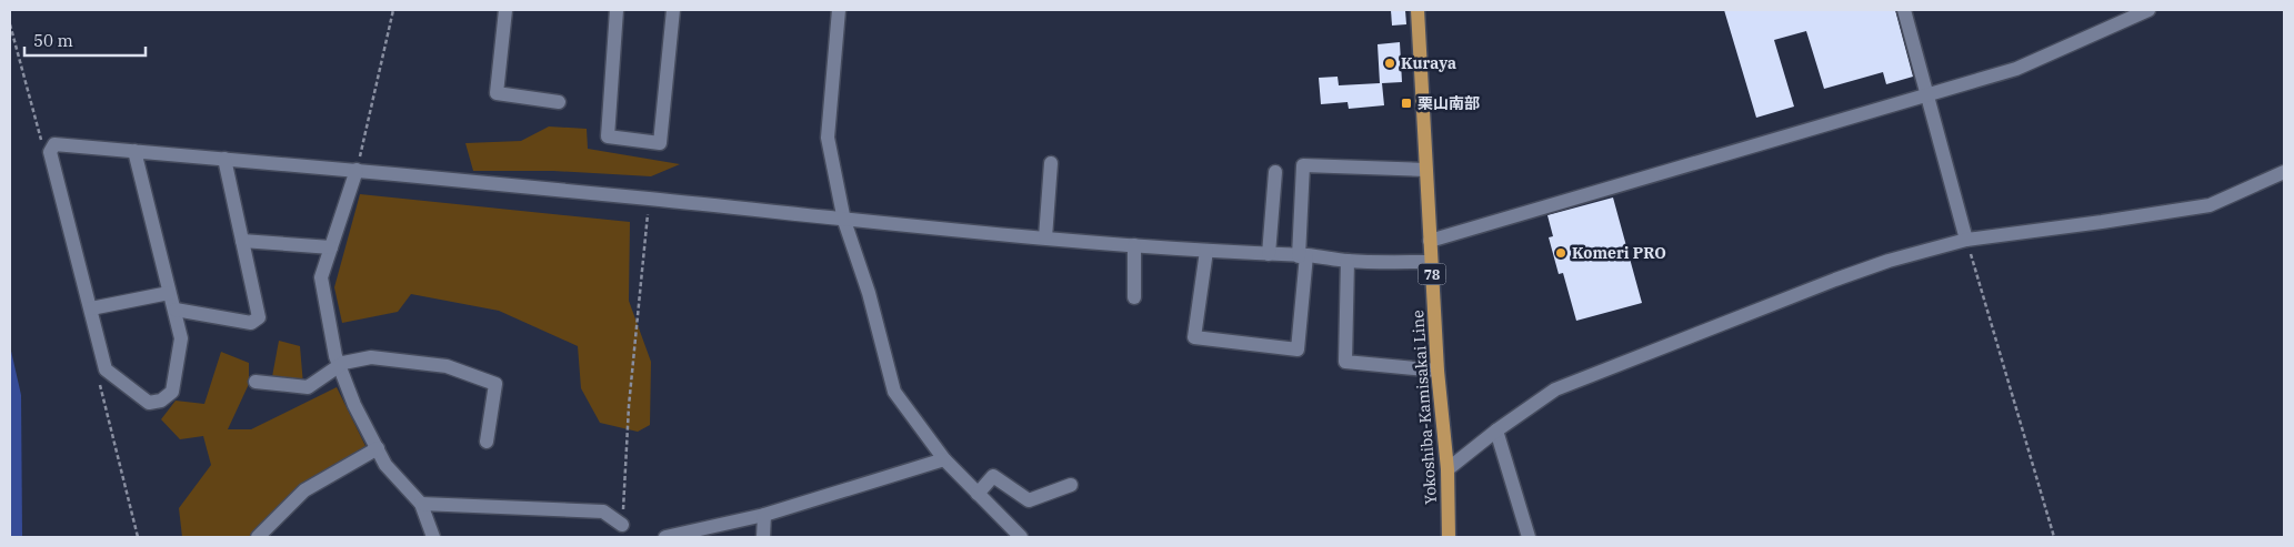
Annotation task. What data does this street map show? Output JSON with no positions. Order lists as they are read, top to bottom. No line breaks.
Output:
{"streets":{"main road":["78","Yokoshiba-Kamisakai Line"]},"places":{"other":["Kuraya","Komeri PRO"],"transit":["栗山南部"]},"scale_bar":"50 m"}
